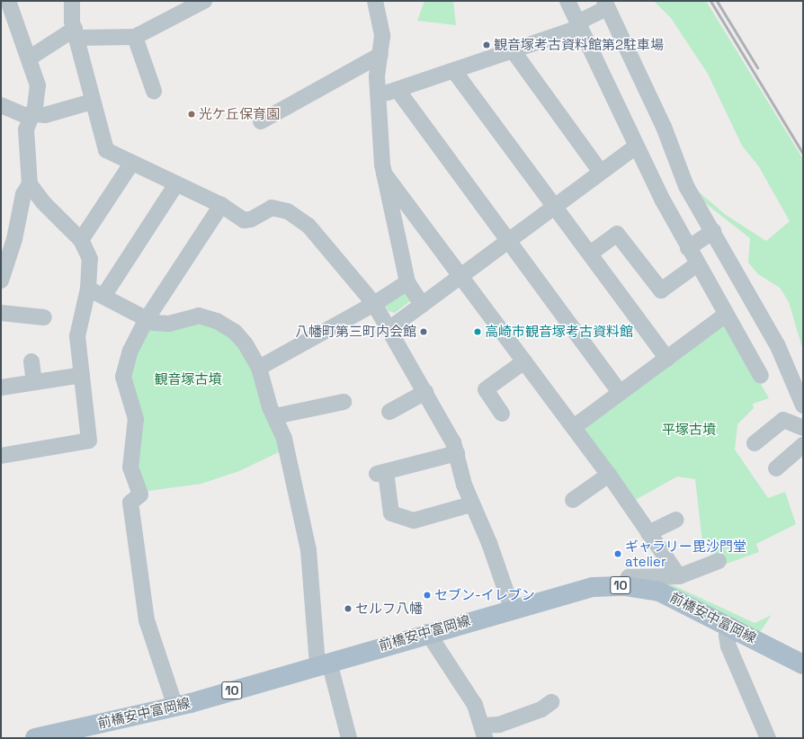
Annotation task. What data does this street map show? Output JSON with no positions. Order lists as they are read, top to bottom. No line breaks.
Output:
{"streets":{"main road":["10","前橋安中富岡線"]},"parks":["観音塚古墳","平塚古墳"],"places":["観音塚考古資料館第2駐車場","光ケ丘保育園","八幡町第三町内会館","高崎市観音塚考古資料館","ギャラリー毘沙門堂 atelier","セブン-イレブン","セルフ八幡"]}
